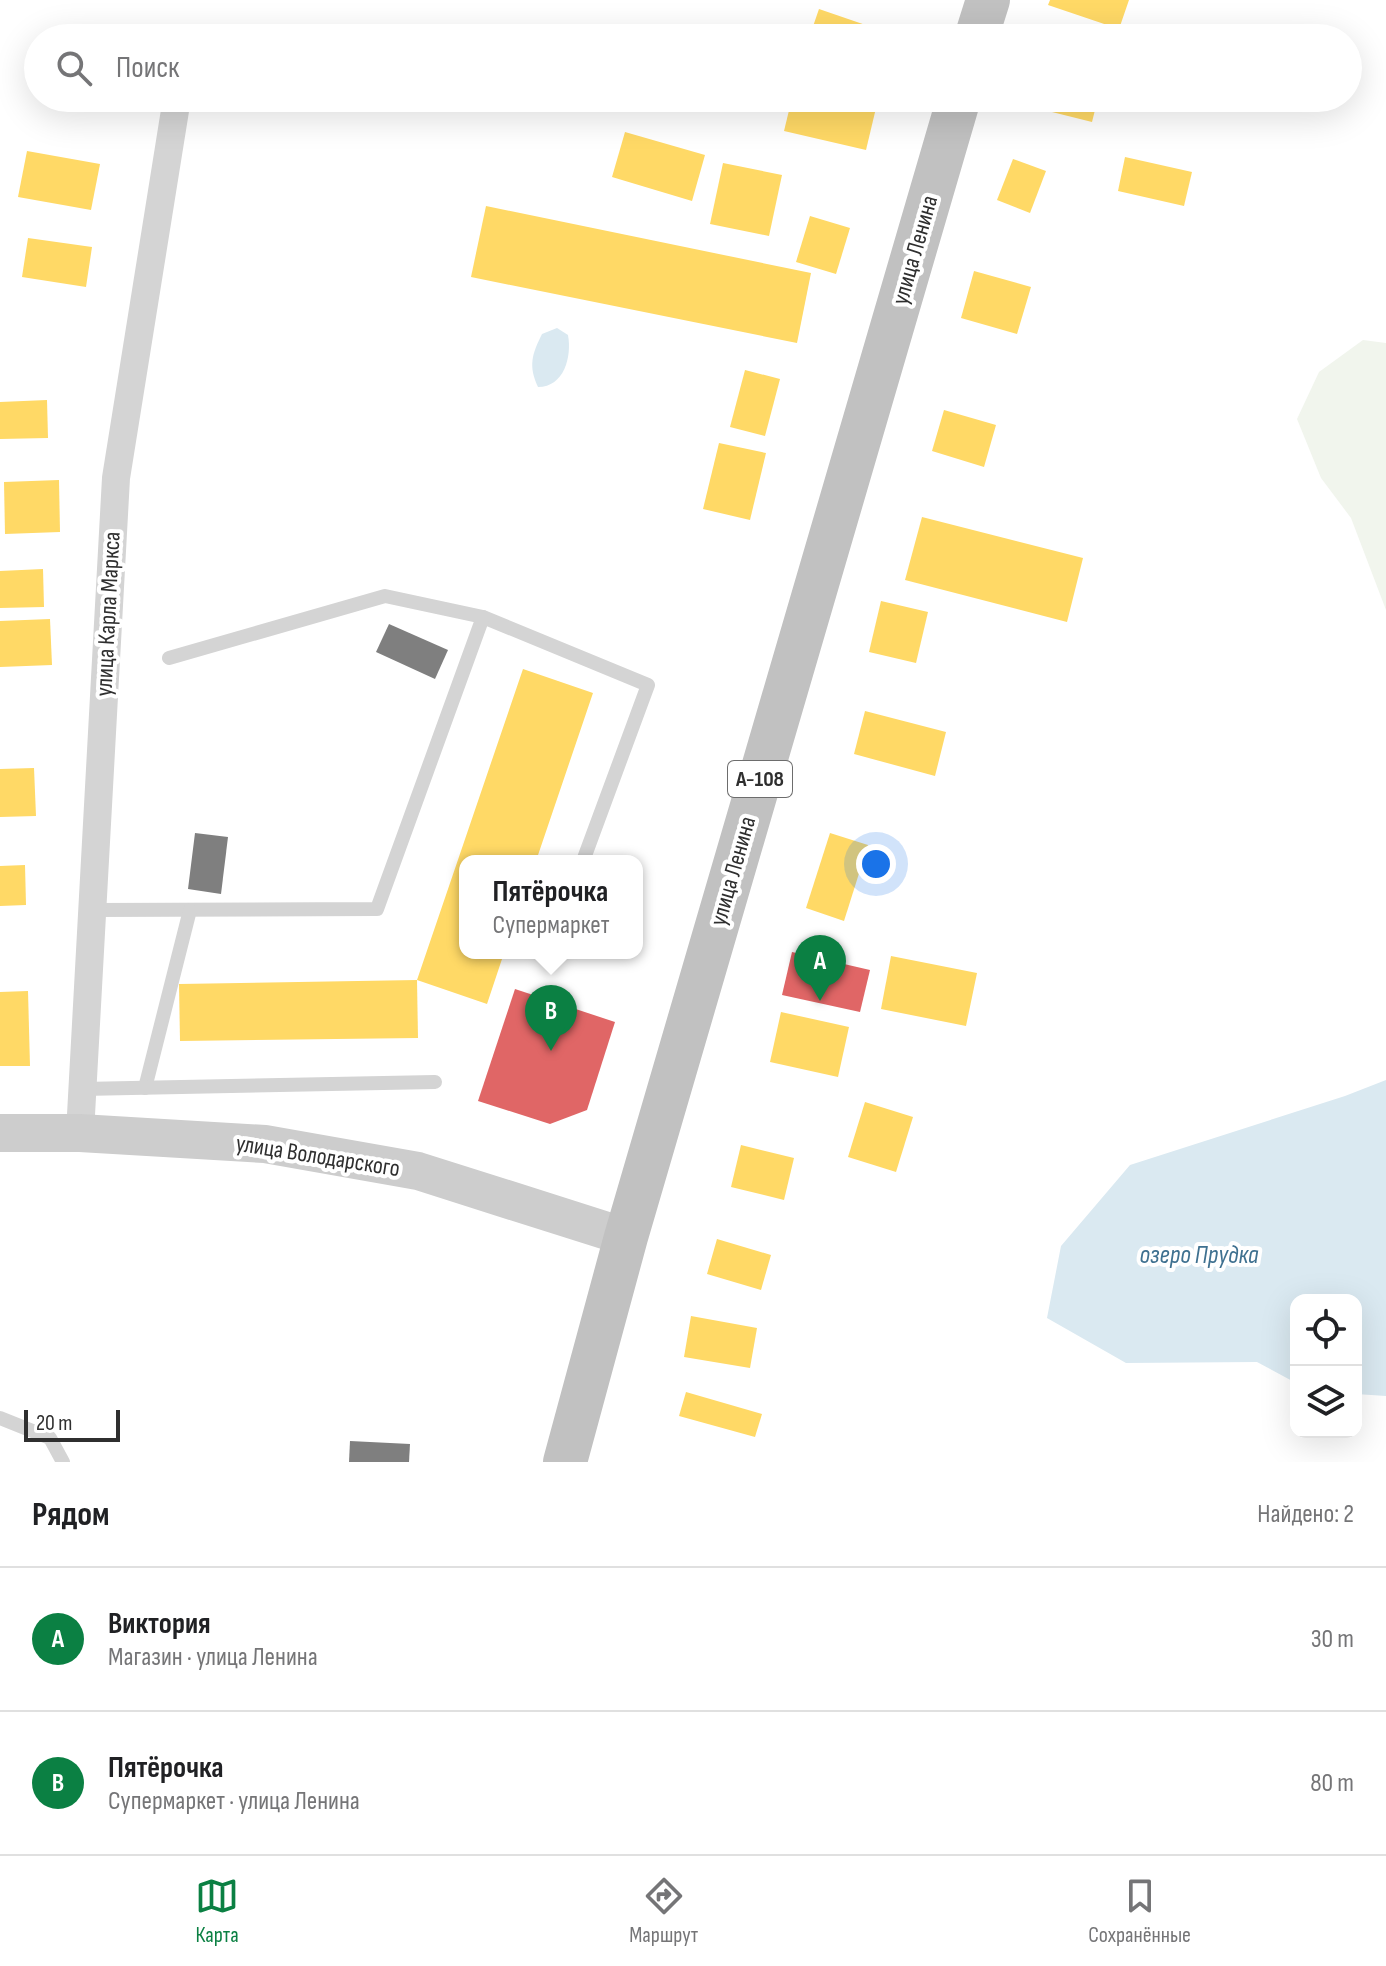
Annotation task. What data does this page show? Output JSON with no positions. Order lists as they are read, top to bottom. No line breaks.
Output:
{"streets":{"highway":["улица Ленина","А-108"],"street":["улица Карла Маркса","улица Володарского"]},"crossings":[["улица Ленина","улица Володарского"],["улица Карла Маркса","улица Володарского"]],"water":["озеро Прудка"],"scale_bar":"20 m","page":{"search":"Поиск","popup":["Пятёрочка","Супермаркет"],"pins":["A","B"],"scale":"20 m","heading":["Рядом","Найдено: 2"],"list":[{"mark":"A","name":"Виктория","note":"Магазин · улица Ленина","value":"30 m"},{"mark":"B","name":"Пятёрочка","note":"Супермаркет · улица Ленина","value":"80 m"}],"nav":["Карта","Маршрут","Сохранённые"]}}
